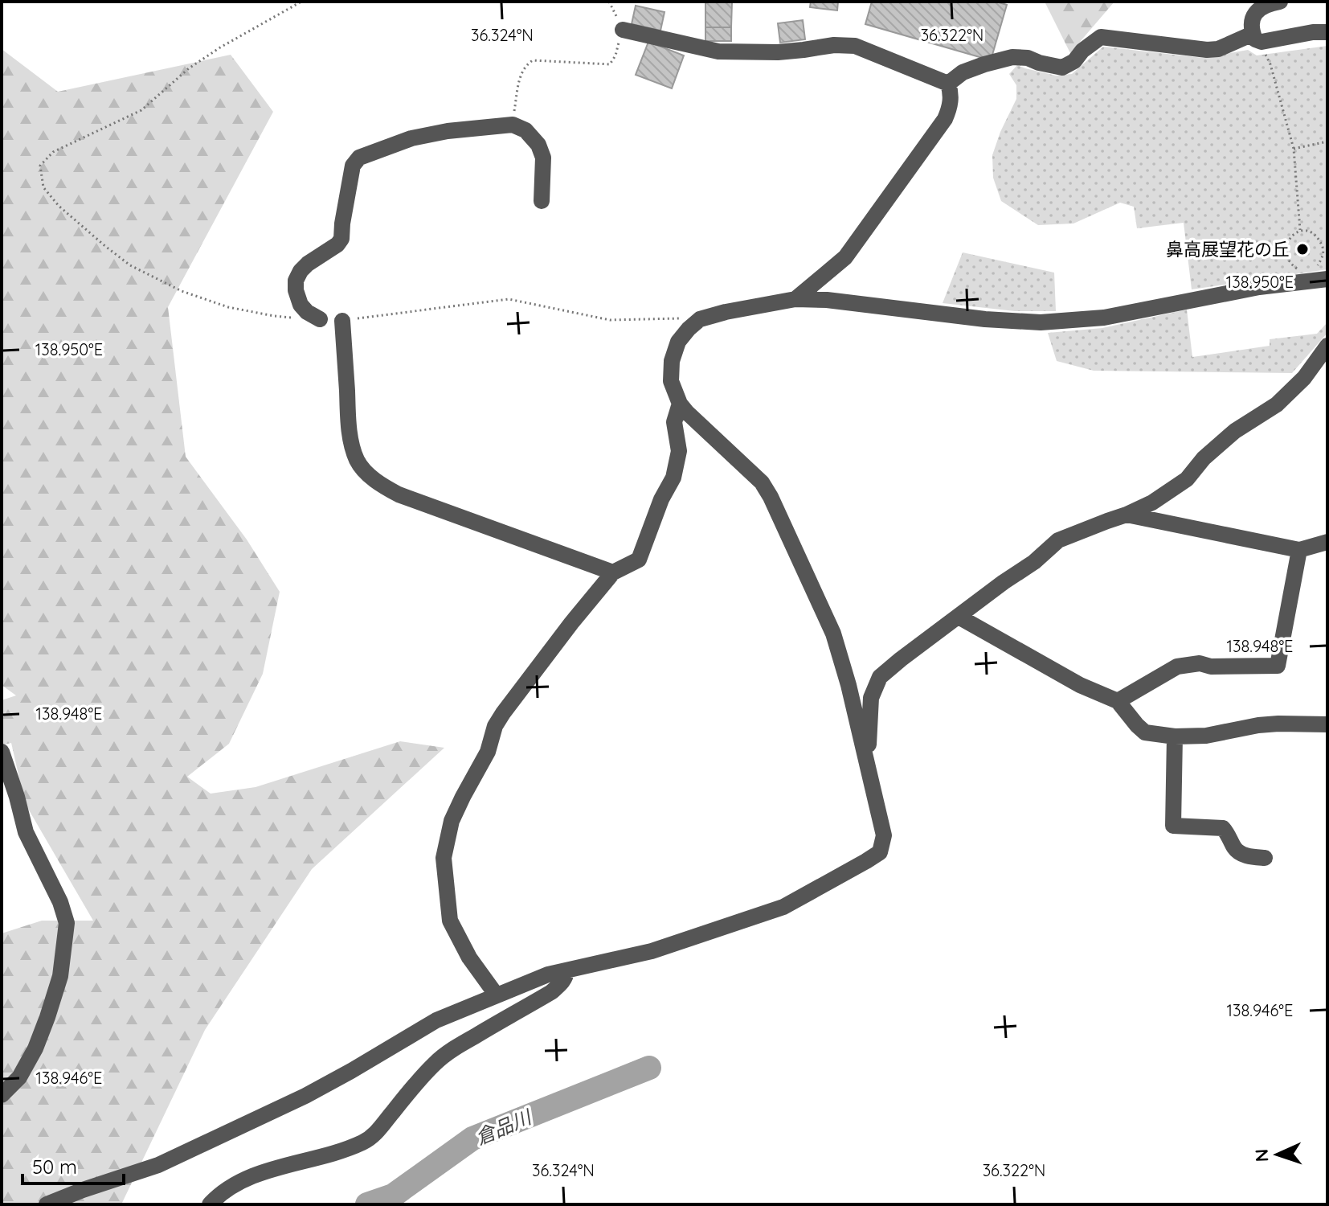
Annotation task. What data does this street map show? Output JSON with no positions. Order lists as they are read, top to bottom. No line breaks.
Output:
{"water":["倉品川"],"places":["鼻高展望花の丘"],"scale_bar":"50 m","north":"left","coordinates":["36.324°N","36.322°N","138.950°E","138.948°E","138.946°E"]}
